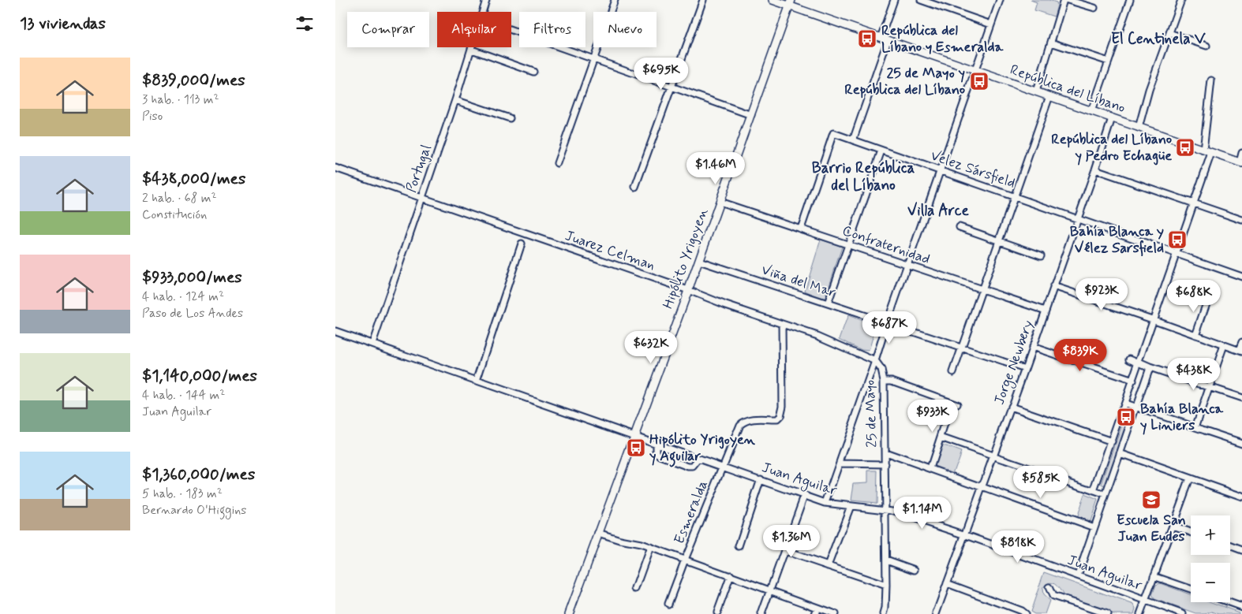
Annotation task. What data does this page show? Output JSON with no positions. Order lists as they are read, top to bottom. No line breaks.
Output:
{"streets":{"main road":["República del Líbano","Hipólito Yrigoyen"],"street":["Portugal","Velez Sársfield","Confraternidad","Juarez Celman","Viña del Mar","Jorge Newbery","25 de Mayo","Juan Aguilar","Esmeralda"]},"crossings":[["República del Líbano","Hipólito Yrigoyen"],["República del Líbano","Jorge Newbery"],["República del Líbano","25 de Mayo"],["Portugal","Juarez Celman"],["Portugal","Juan Aguilar"],["Velez Sársfield","Confraternidad"],["Velez Sársfield","Jorge Newbery"],["Velez Sársfield","25 de Mayo"],["Confraternidad","Hipólito Yrigoyen"],["Confraternidad","Jorge Newbery"],["Confraternidad","25 de Mayo"],["Juarez Celman","Hipólito Yrigoyen"],["Juarez Celman","25 de Mayo"],["Juarez Celman","Esmeralda"],["Hipólito Yrigoyen","Viña del Mar"],["Hipólito Yrigoyen","Juan Aguilar"],["Viña del Mar","Jorge Newbery"],["Viña del Mar","25 de Mayo"],["Jorge Newbery","Juan Aguilar"],["25 de Mayo","Juan Aguilar"],["Juan Aguilar","Esmeralda"]],"districts":["El Centinela V","Barrio República del Líbano","Villa Arce"],"places":{"bus stop":["República del Líbano y Esmeralda","25 de Mayo y República del Líbano","República del Líbano y Pedro Echagüe","Bahía Blanca y Vélez Sarsfield","Bahía Blanca y Liniers","Hipólito Yrigoyen y Aguilar"],"school or university":["Escuela San Juan Eudes"]},"page":{"heading":"13 viviendas","chip":["Comprar","Alquilar","Filtros","Nuevo"],"list":[{"name":"$839,000/mes","note":"3 hab. · 113 m² · Piso"},{"name":"$438,000/mes","note":"2 hab. · 68 m² · Constitución"},{"name":"$933,000/mes","note":"4 hab. · 124 m² · Paso de Los Andes"},{"name":"$1,140,000/mes","note":"4 hab. · 144 m² · Juan Aguilar"},{"name":"$1,360,000/mes","note":"5 hab. · 183 m² · Bernardo O'Higgins"}],"price":["$695K","$1.46M","$923K","$688K","$687K","$632K","$839K","$438K","$933K","$585K","$1.14M","$1.36M","$818K"],"map_buttons":["+","−"]}}
